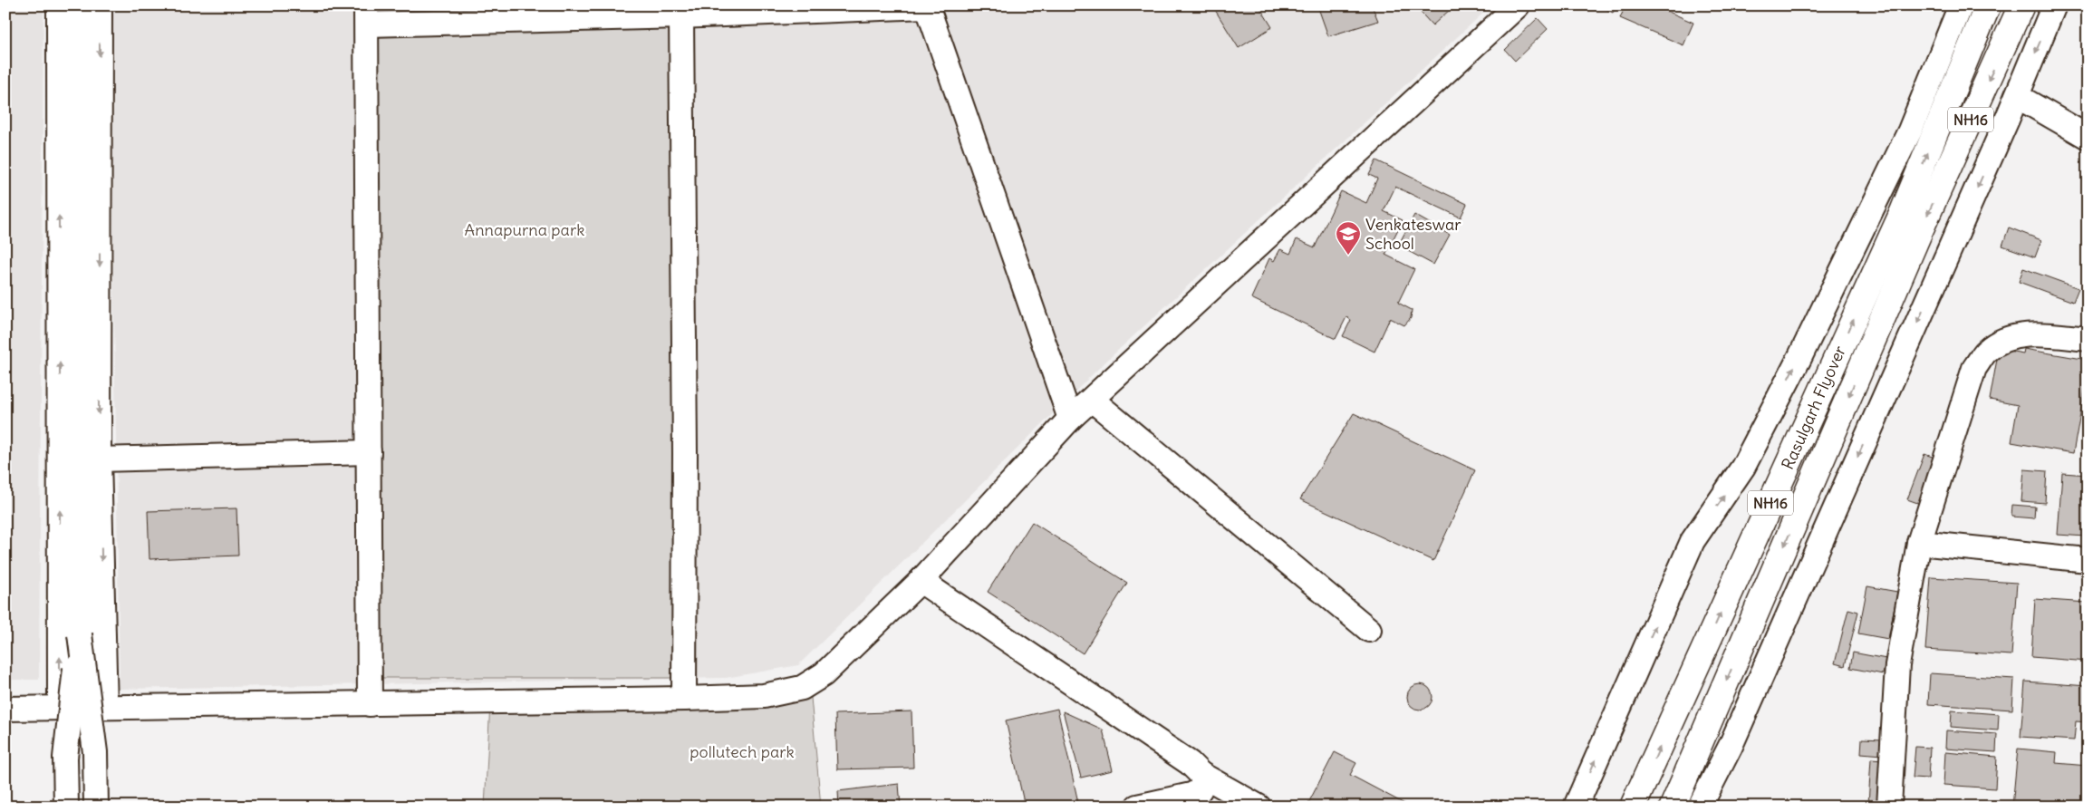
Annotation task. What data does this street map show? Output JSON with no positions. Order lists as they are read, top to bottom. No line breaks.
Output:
{"streets":{"highway":["NH16","Rasulgarh Flyover"]},"parks":["Annapurna park","pollutech park"],"places":{"school or university":["Venkateswar School"]}}
